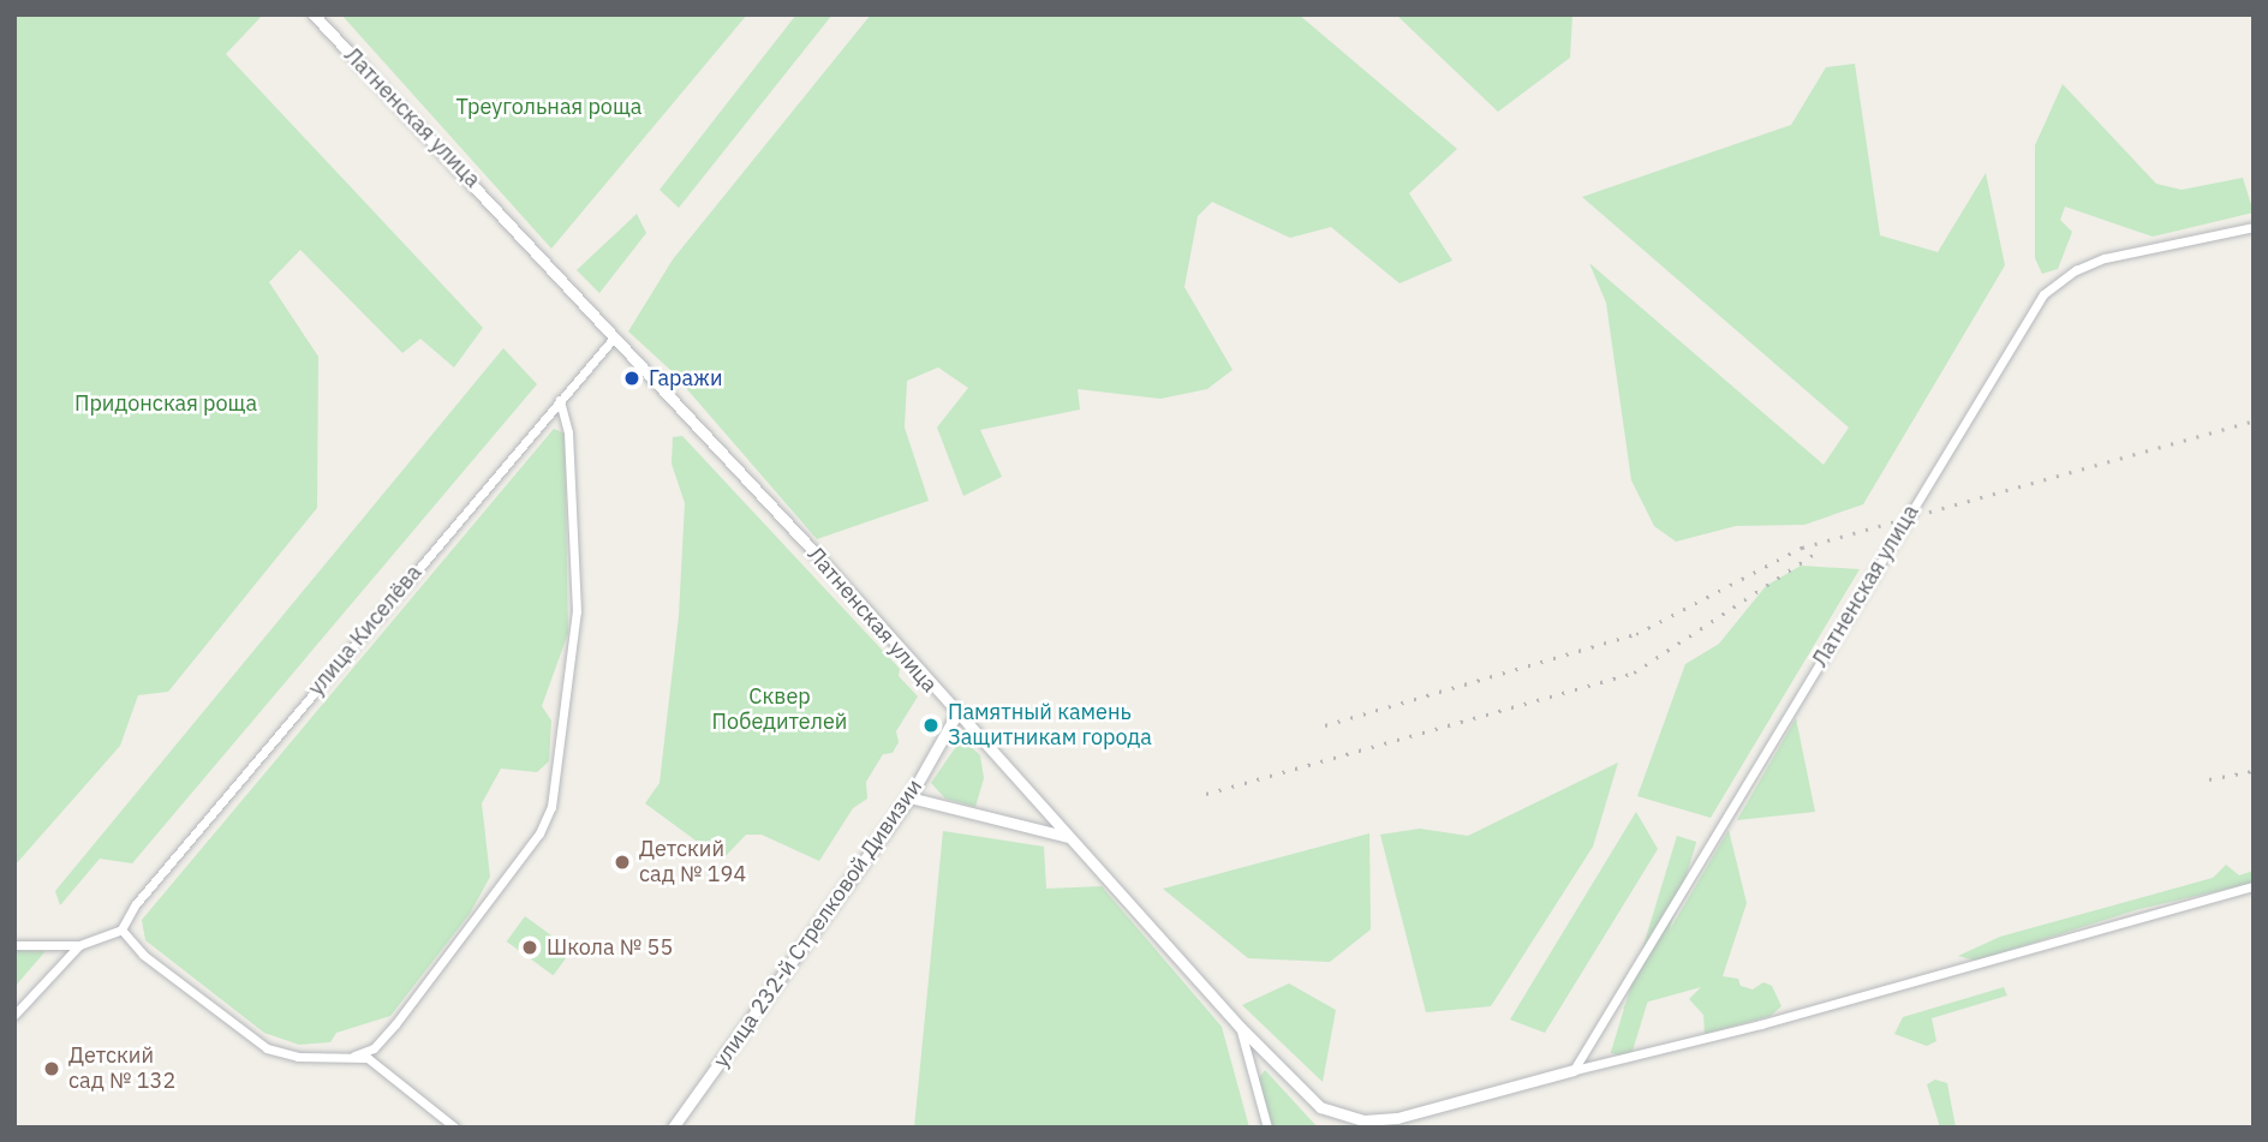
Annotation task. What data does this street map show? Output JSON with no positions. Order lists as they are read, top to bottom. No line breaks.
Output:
{"streets":{"street":["Латненская улица","улица Киселёва","улица 232-й Стрелковой Дивизии"]},"crossings":[["Латненская улица","улица Киселёва"],["Латненская улица","улица 232-й Стрелковой Дивизии"]],"parks":["Треугольная роща","Придонская роща","Сквер Победителей"],"places":["Гаражи","Памятный камень Защитникам города","Детский сад № 194","Школа № 55","Детский сад № 132"]}
